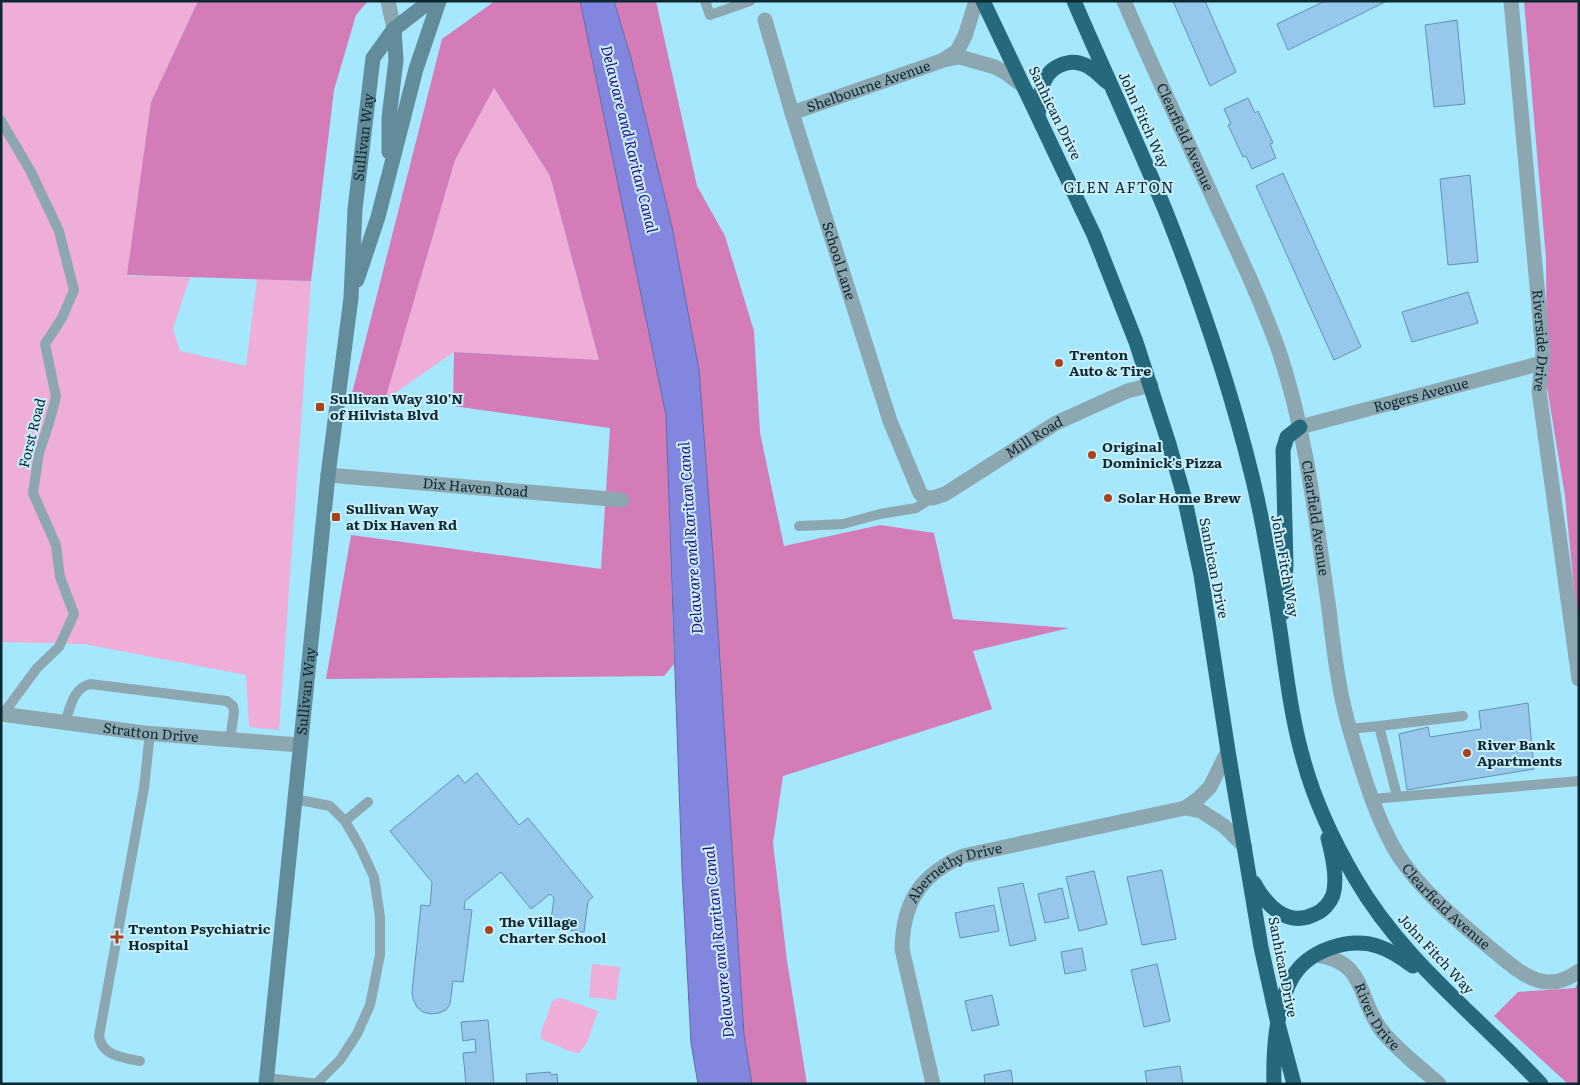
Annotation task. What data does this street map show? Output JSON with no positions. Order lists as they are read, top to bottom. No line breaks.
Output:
{"streets":{"highway":["Sanhican Drive","John Fitch Way"],"main road":["Sullivan Way"],"street":["Shelbourne Avenue","Clearfield Avenue","School Lane","Riverside Drive","Rogers Avenue","Mill Road","Dix Haven Road","Stratton Drive","Abernethy Drive","River Drive"],"lane":["Forst Road"]},"crossings":[["Shelbourne Avenue","Sanhican Drive"],["Shelbourne Avenue","School Lane"],["Sanhican Drive","Mill Road"],["Sanhican Drive","Abernethy Drive"],["Sullivan Way","Dix Haven Road"],["Sullivan Way","Stratton Drive"],["Clearfield Avenue","Rogers Avenue"],["School Lane","Mill Road"],["Riverside Drive","Rogers Avenue"],["Forst Road","Stratton Drive"]],"districts":["GLEN AFTON"],"water":["Delaware and Raritan Canal"],"places":{"other":["Trenton Auto & Tire","Original Dominick's Pizza","Solar Home Brew","River Bank Apartments","The Village Charter School"],"transit":["Sullivan Way 310'N of Hilvista Blvd","Sullivan Way at Dix Haven Rd"],"health":["Trenton Psychiatric Hospital"]}}
